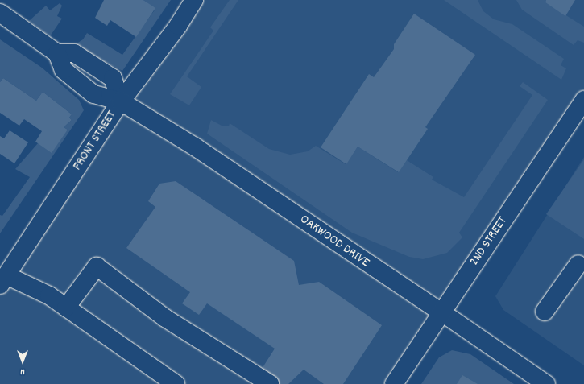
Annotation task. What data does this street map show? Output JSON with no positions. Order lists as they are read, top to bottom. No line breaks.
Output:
{"streets":{"main road":["FRONT STREET","OAKWOOD DRIVE","2ND STREET"]},"crossings":[["FRONT STREET","OAKWOOD DRIVE"],["OAKWOOD DRIVE","2ND STREET"]],"north":"bottom"}
